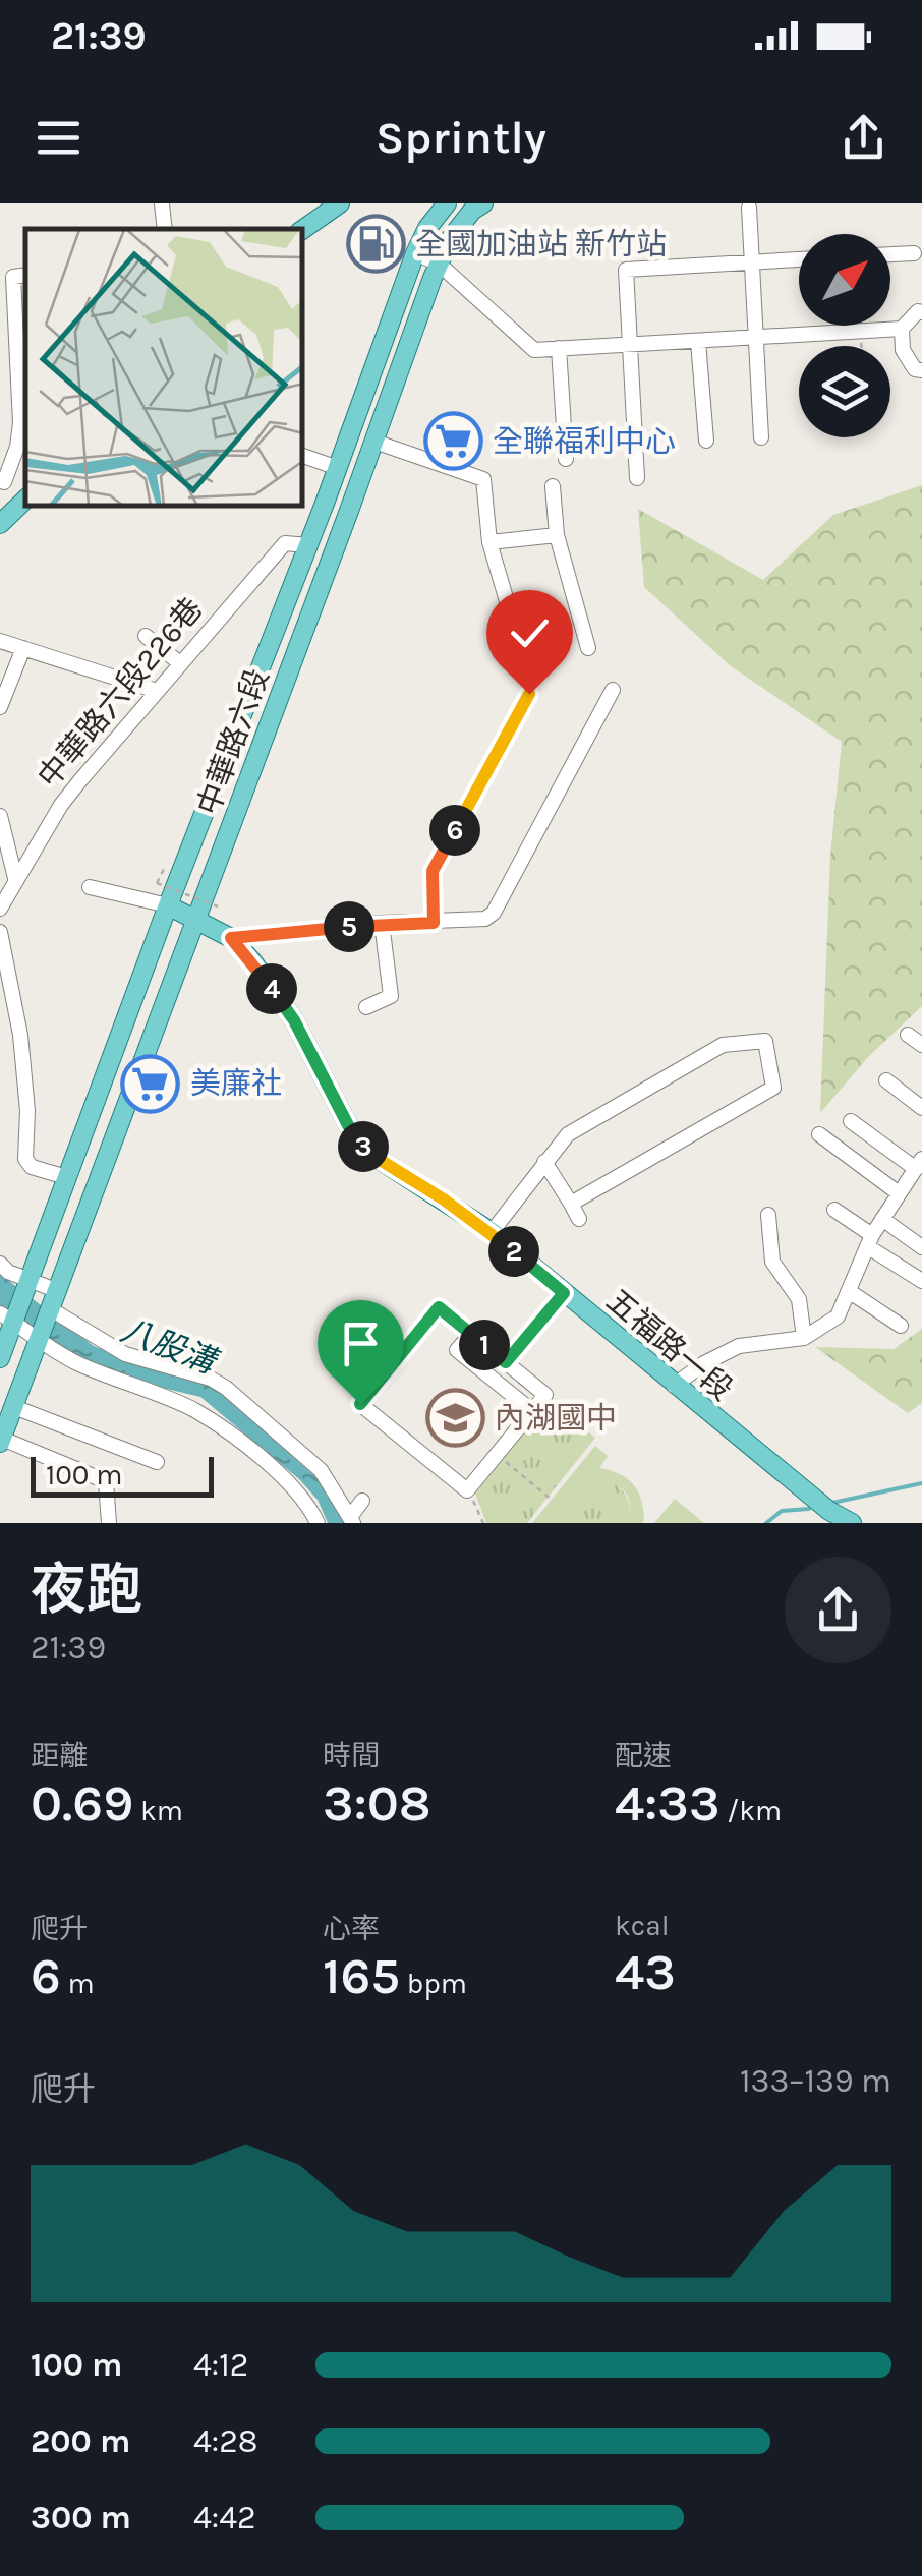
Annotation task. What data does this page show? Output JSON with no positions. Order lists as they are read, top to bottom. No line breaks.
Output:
{"streets":{"main road":["中華路六段","五福路一段"],"street":["中華路六段226巷"]},"crossings":[["中華路六段226巷","中華路六段"],["中華路六段","五福路一段"]],"water":["八股溝"],"places":{"fuel station":["全國加油站 新竹站"],"supermarket":["全聯福利中心","美廉社"],"school or university":["內湖國中"]},"scale_bar":"100 m","north":"top right","page":{"status":"21:39","header":"Sprintly","pins":["6","5","4","3","2","1"],"scale":"100 m","heading":["夜跑","21:39"],"stats":[["距離","0.69 km"],["時間","3:08"],["配速","4:33 /km"],["爬升","6 m"],["心率","165 bpm"],["kcal","43"]],"chart":["爬升","133–139 m"],"list":[{"name":"100 m","note":"4:12"},{"name":"200 m","note":"4:28"},{"name":"300 m","note":"4:42"}]}}
